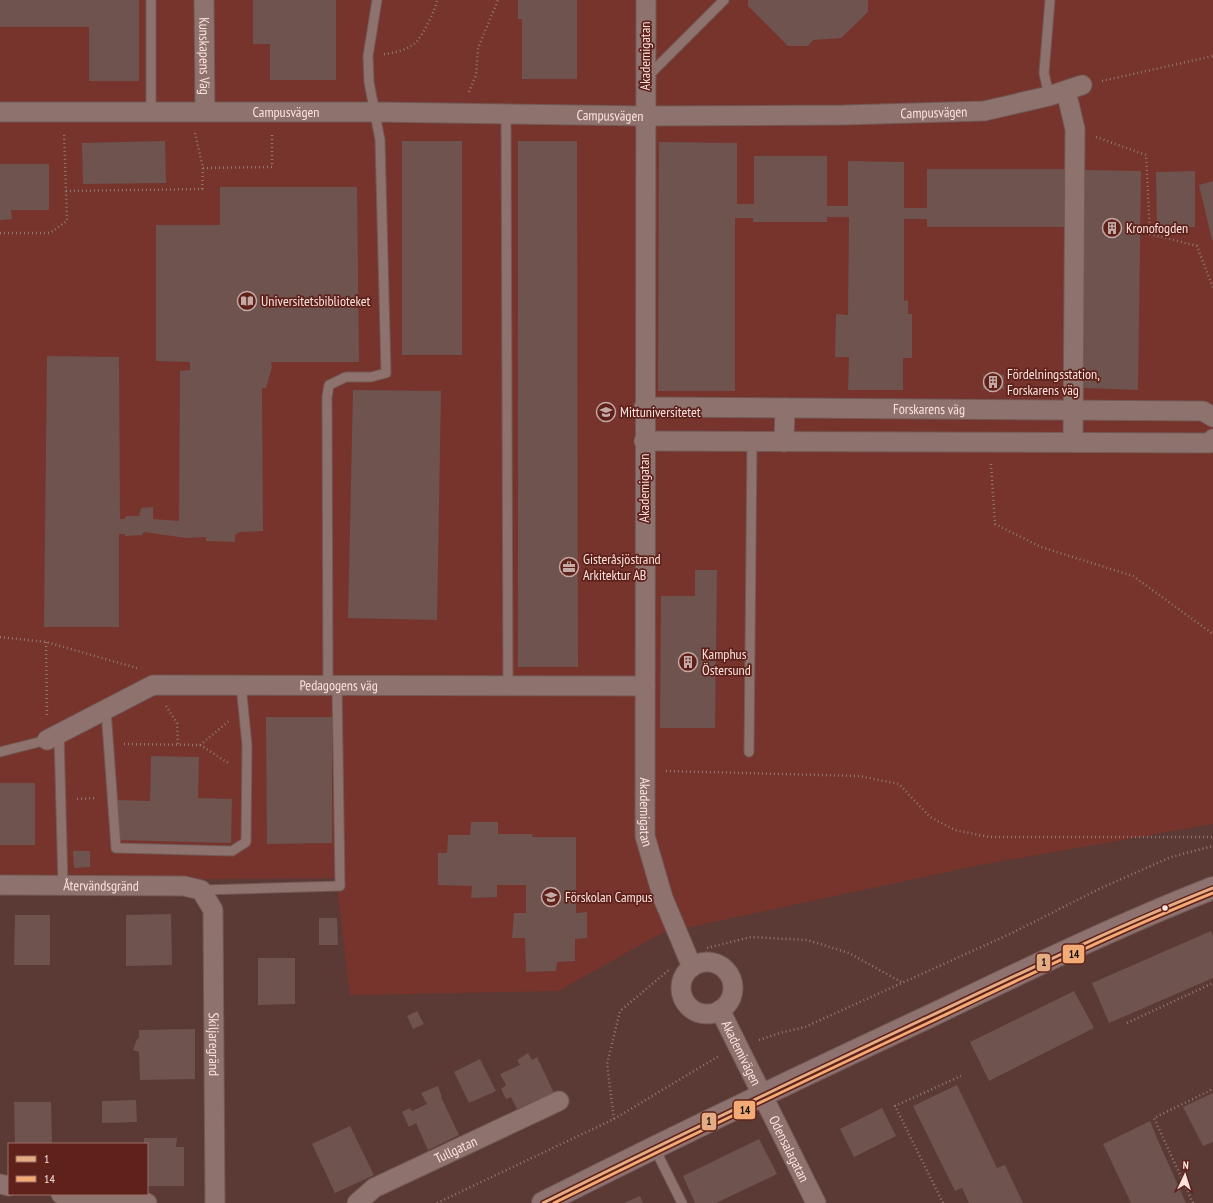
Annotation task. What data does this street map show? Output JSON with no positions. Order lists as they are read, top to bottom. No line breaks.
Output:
{"streets":{"street":["Kunskapens Väg","Akademigatan","Campusvägen","Forskarens väg","Pedagogens väg","Återvändsgränd","Skiljaregränd","Akademivägen","Tullgatan","Odensalagatan"]},"crossings":[["Kunskapens Väg","Campusvägen"],["Akademigatan","Campusvägen"],["Akademigatan","Forskarens väg"],["Akademigatan","Pedagogens väg"],["Akademigatan","Akademivägen"],["Återvändsgränd","Skiljaregränd"],["Akademivägen","Odensalagatan"]],"places":{"building":["Kronofogden","Fördelningsstation, Forskarens väg","Kamphus Östersund"],"library":["Universitetsbiblioteket"],"school or university":["Mittuniversitetet","Förskolan Campus"],"office":["Gisteråsjöstrand Arkitektur AB"]},"lines":["transit line 1","transit line 14"],"legend":["1","14"],"north":"top"}
